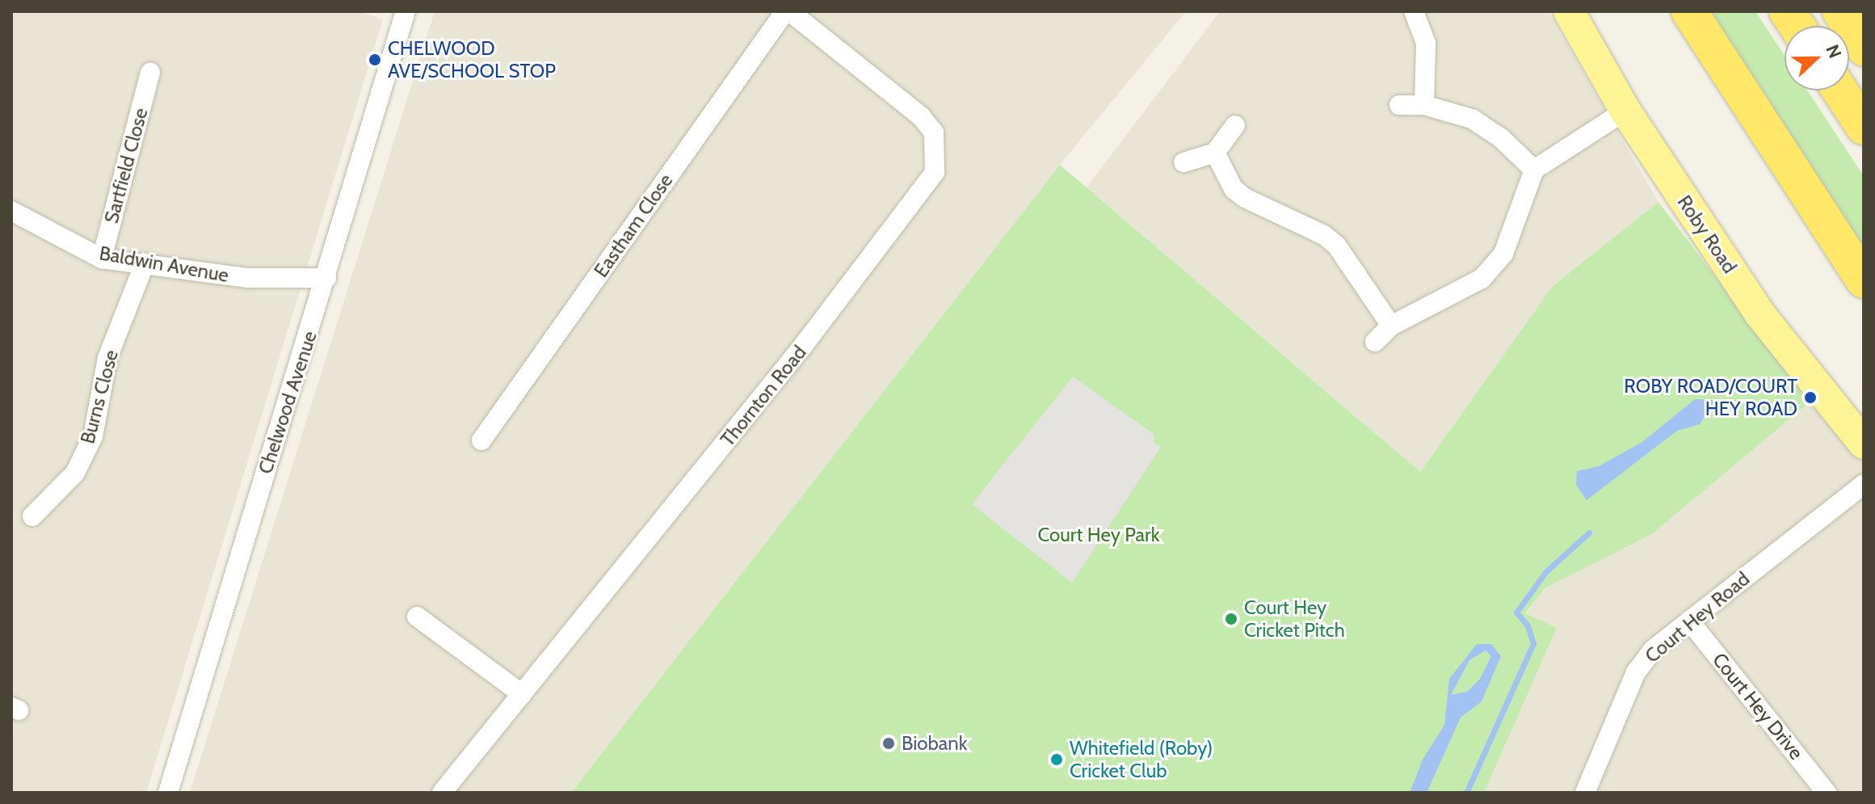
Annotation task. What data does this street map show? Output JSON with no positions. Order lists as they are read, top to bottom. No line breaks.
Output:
{"streets":{"main road":["Roby Road"],"street":["Sartfield Close","Eastham Close","Baldwin Avenue","Thornton Road","Burns Close","Chelwood Avenue","Court Hey Road","Court Hey Drive"]},"crossings":[["Sartfield Close","Baldwin Avenue"],["Eastham Close","Thornton Road"],["Baldwin Avenue","Burns Close"],["Baldwin Avenue","Chelwood Avenue"],["Court Hey Road","Court Hey Drive"]],"parks":["Court Hey Park"],"places":["CHELWOOD AVE/SCHOOL STOP","ROBY ROAD/COURT HEY ROAD","Court Hey Cricket Pitch","Biobank","Whitefield (Roby) Cricket Club"],"north":"right"}
